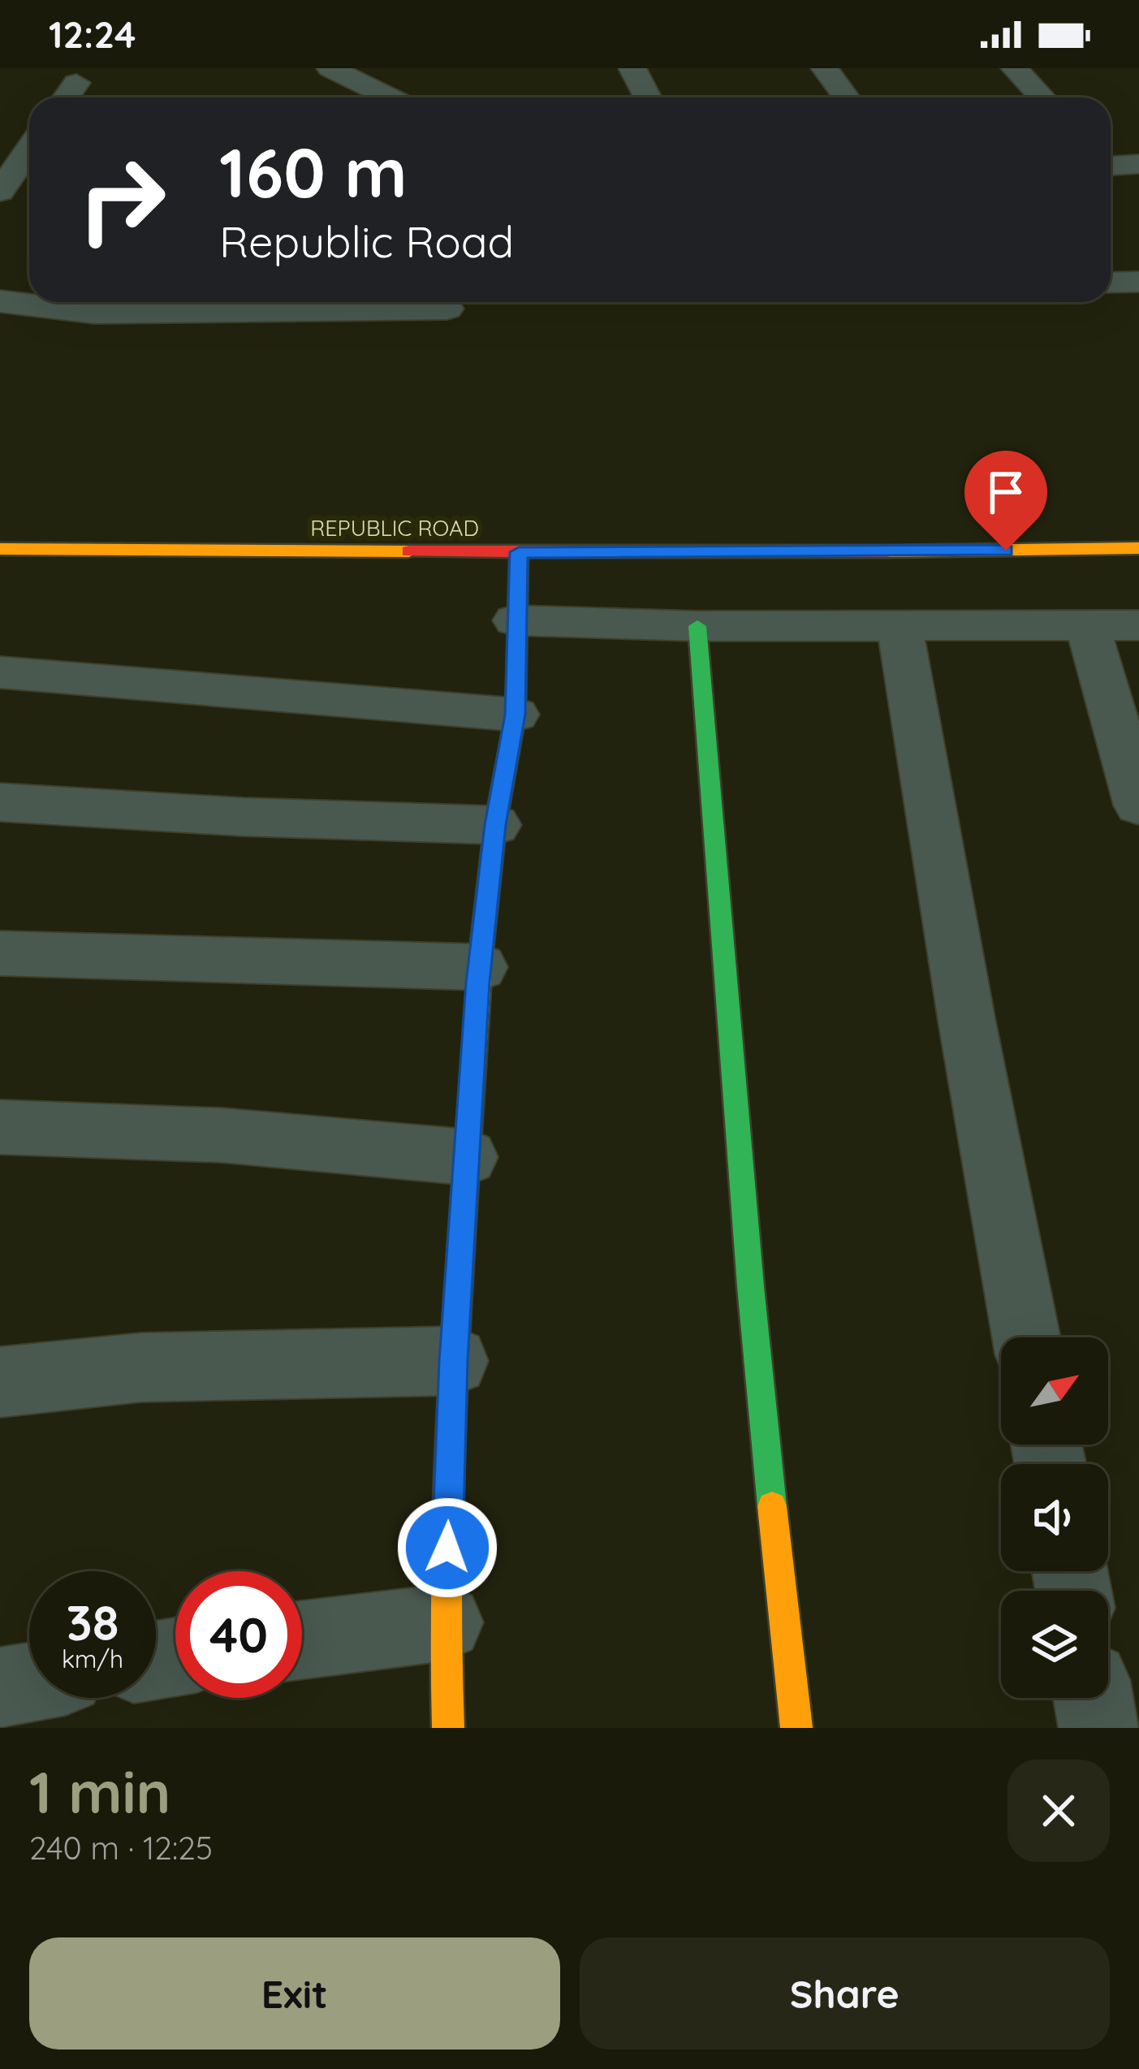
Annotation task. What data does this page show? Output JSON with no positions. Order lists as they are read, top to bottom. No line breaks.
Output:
{"streets":{"street":["REPUBLIC ROAD"]},"north":"top right","page":{"status":"12:24","turn":["160 m","Republic Road"],"speed":"38 km/h","limit":"40","heading":["1 min","240 m · 12:25"],"buttons":["Exit","Share"]}}
